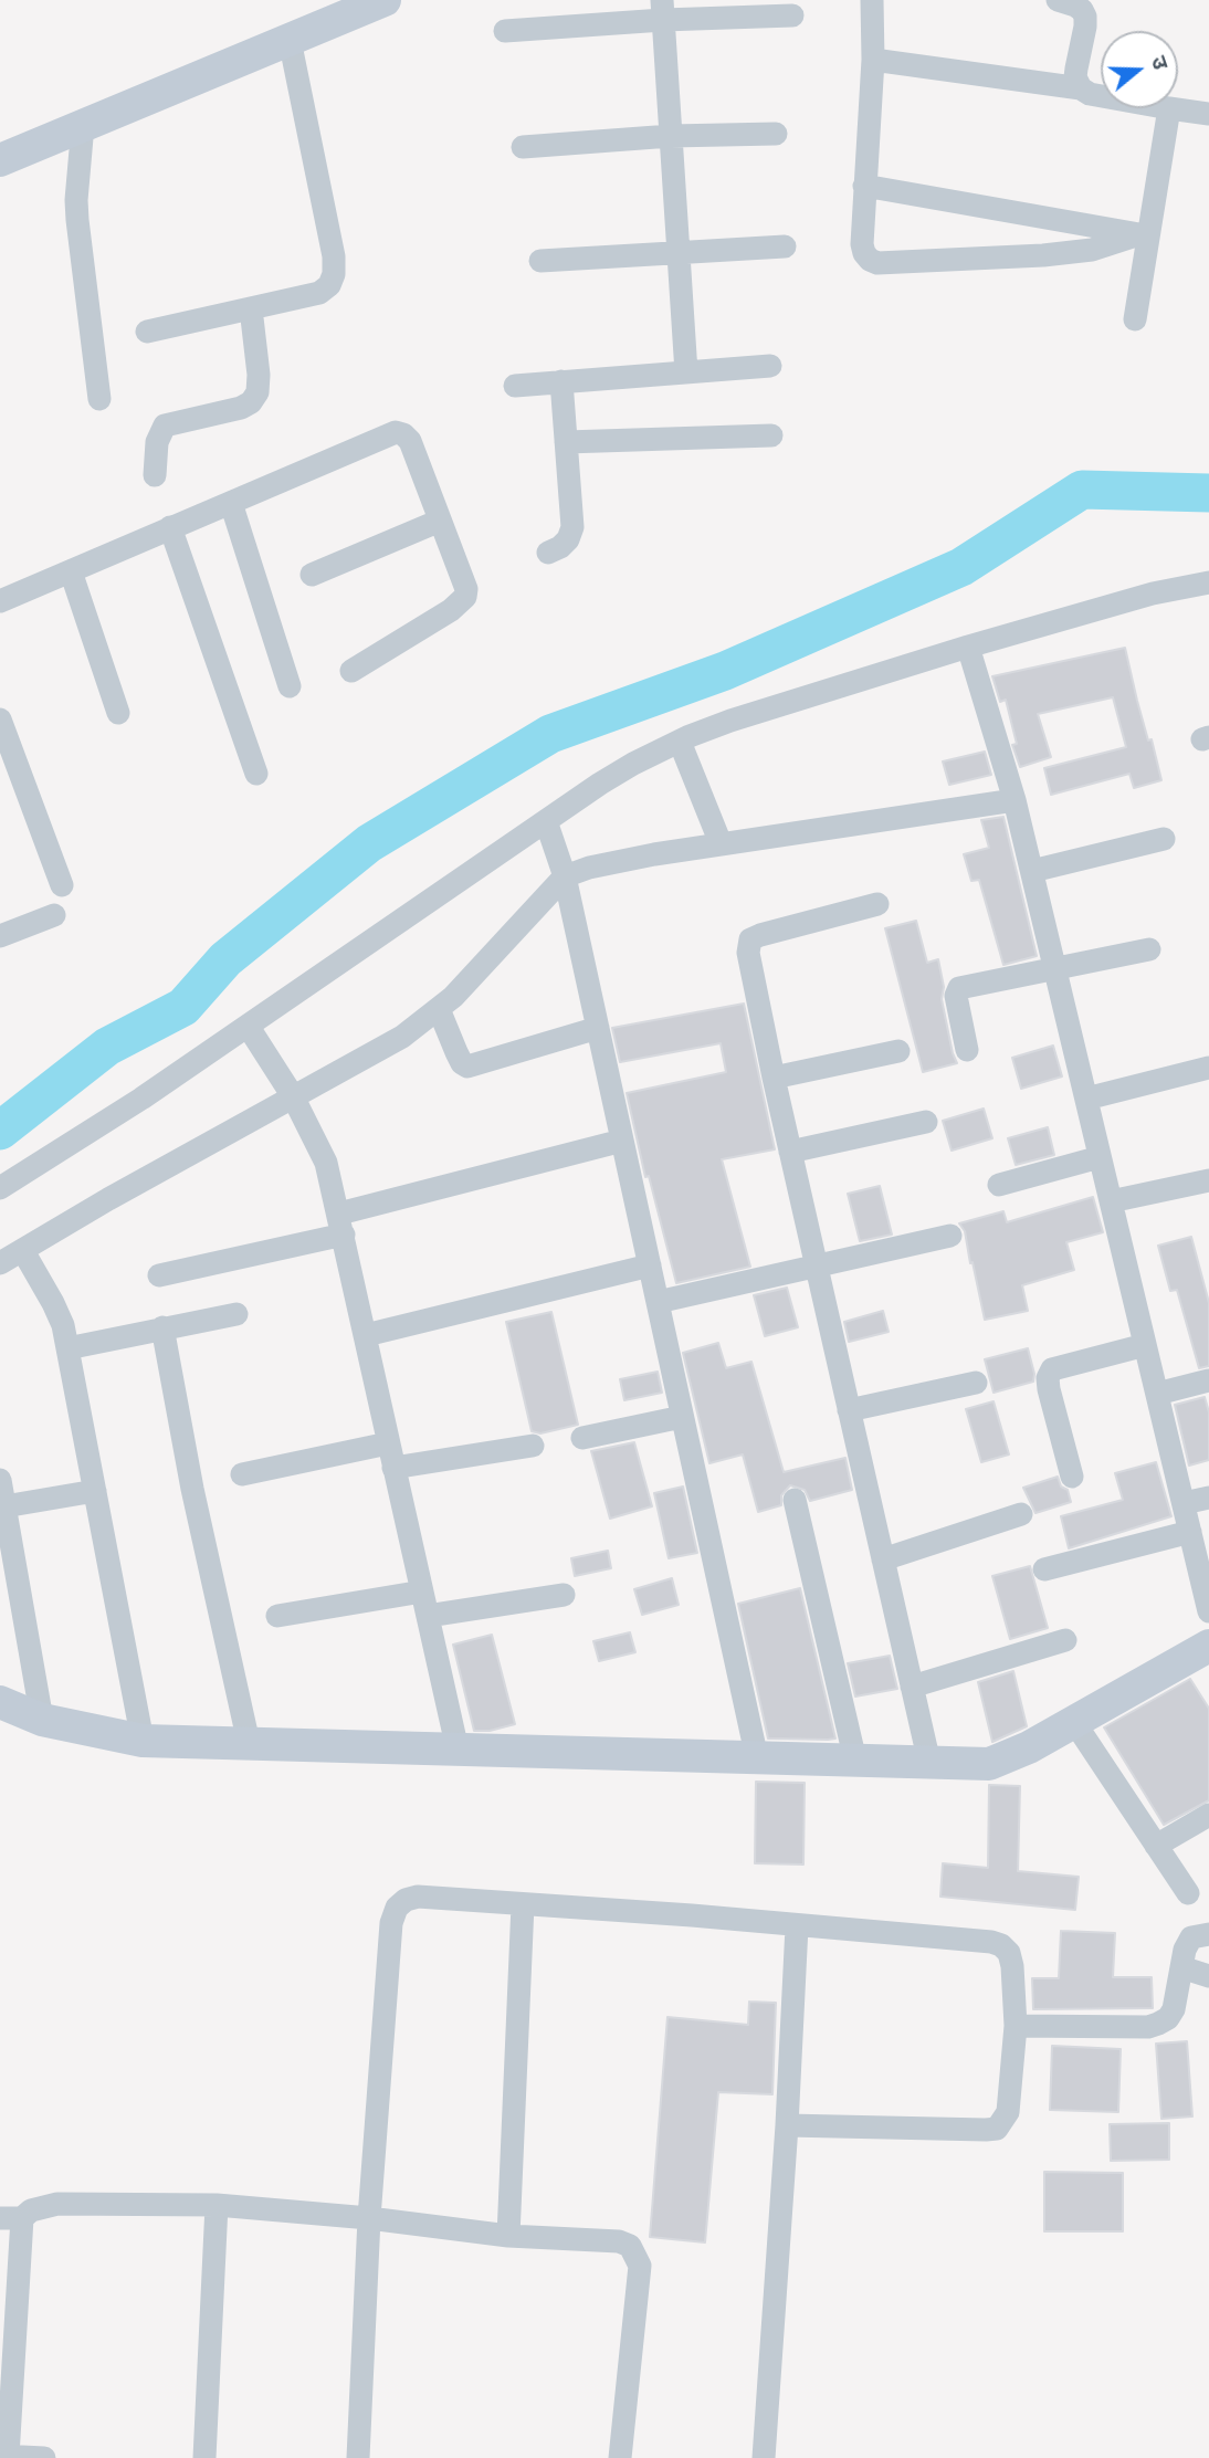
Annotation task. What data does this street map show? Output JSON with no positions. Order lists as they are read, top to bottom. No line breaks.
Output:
{"north":"right"}
